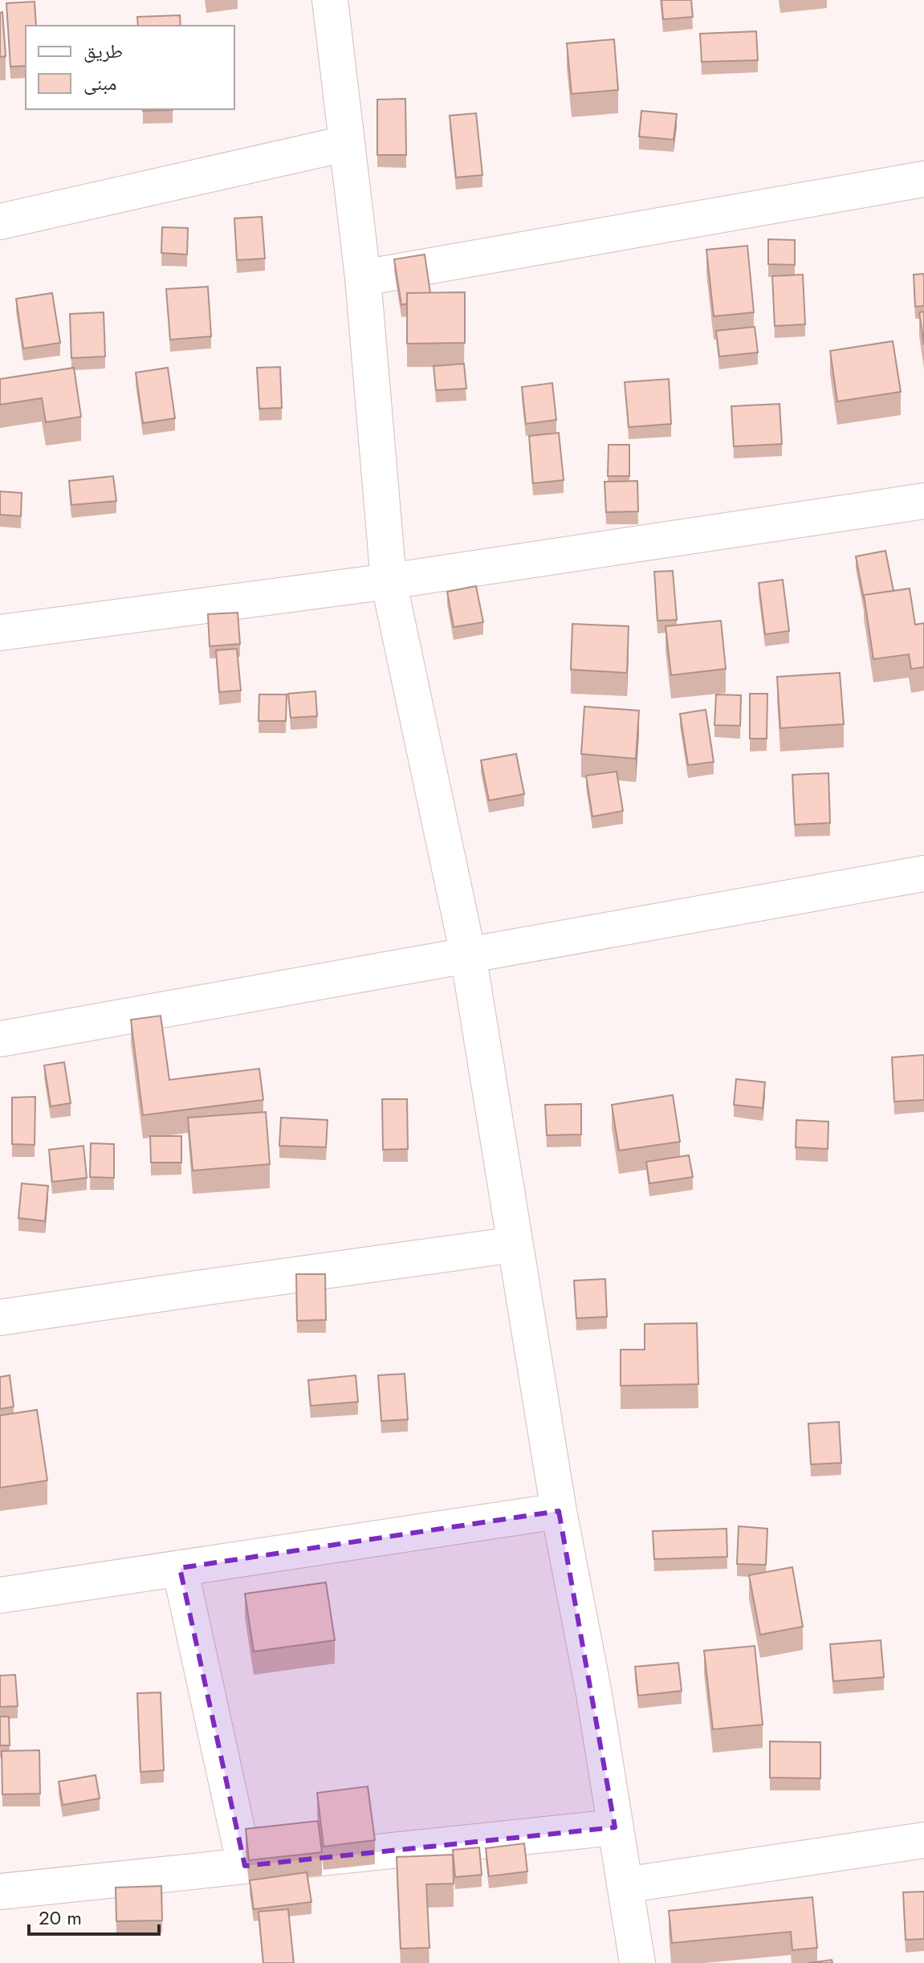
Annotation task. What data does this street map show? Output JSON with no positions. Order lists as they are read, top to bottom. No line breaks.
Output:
{"legend":["طريق","مبنى"],"scale_bar":"20 m"}
